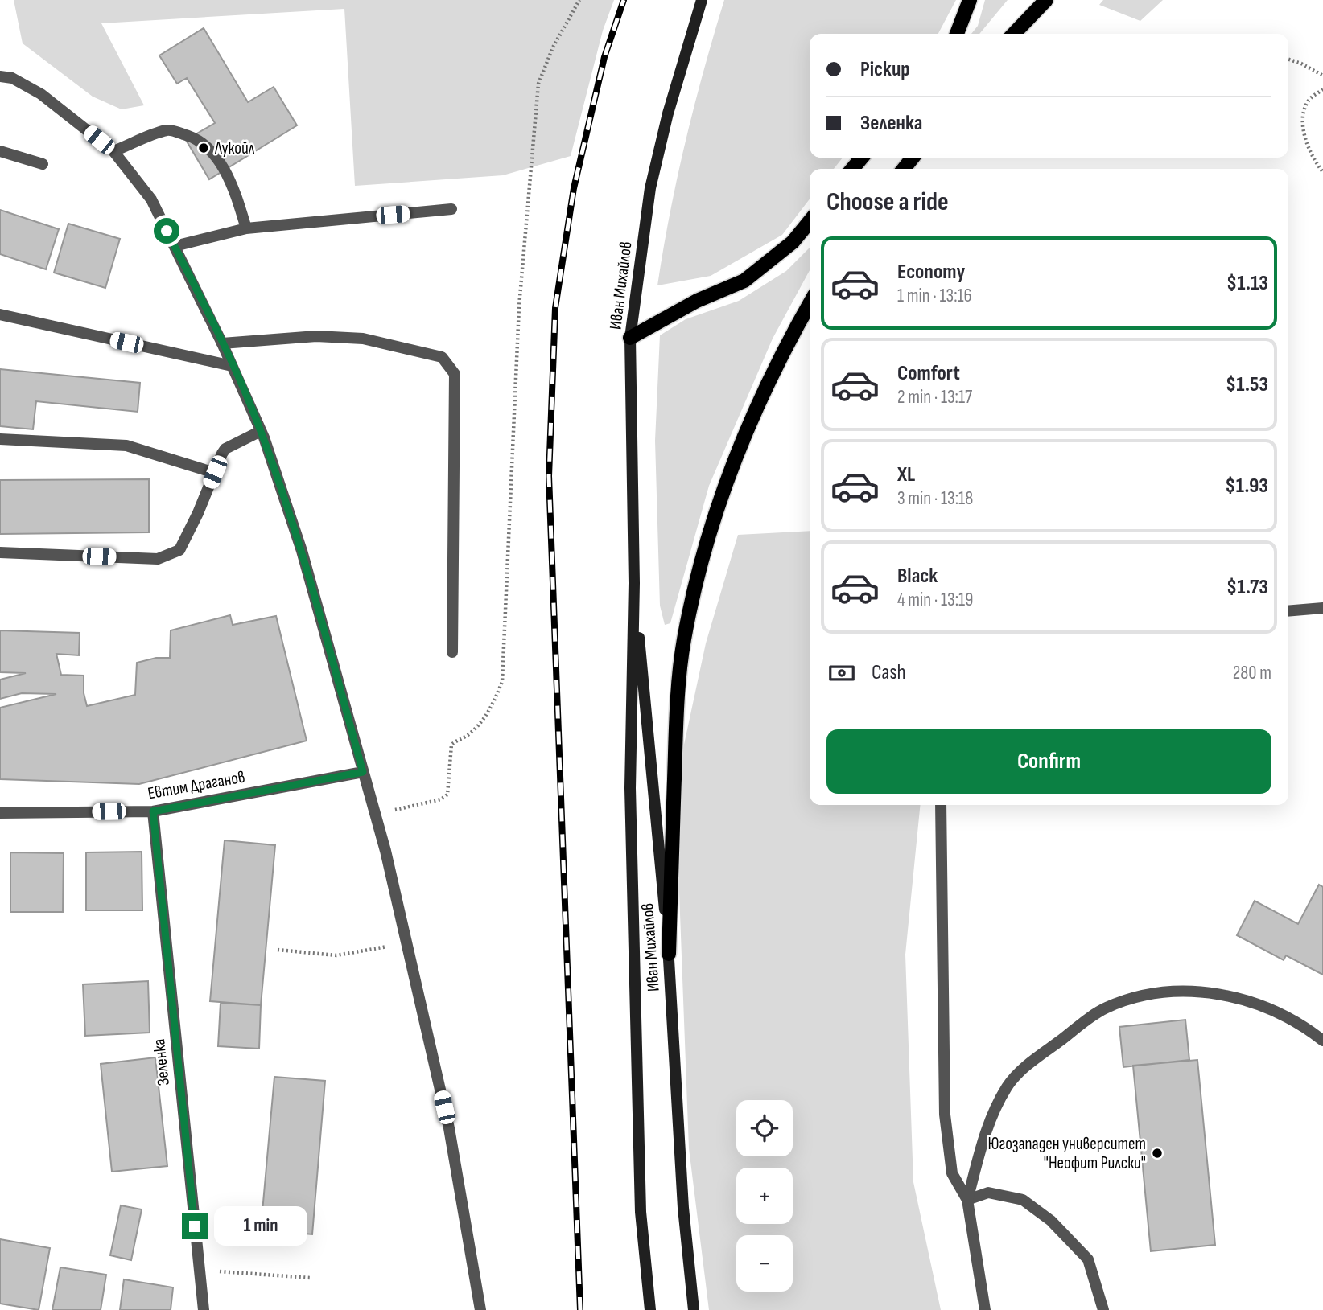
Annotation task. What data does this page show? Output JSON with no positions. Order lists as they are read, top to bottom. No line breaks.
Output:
{"streets":{"main road":["Иван Михайлов"],"street":["Евтим Драганов","Зеленка"]},"crossings":[["Евтим Драганов","Зеленка"]],"places":["Лукойл","Югозападен университет \"Неофит Рилски\""],"page":{"banner":["Pickup","Зеленка"],"heading":"Choose a ride","list":[{"name":"Economy","note":"1 min · 13:16","value":"$1.13"},{"name":"Comfort","note":"2 min · 13:17","value":"$1.53"},{"name":"XL","note":"3 min · 13:18","value":"$1.93"},{"name":"Black","note":"4 min · 13:19","value":"$1.73"}],"pay":["Cash","280 m"],"buttons":"Confirm","map_buttons":["+","−"],"bubble":"1 min"}}
